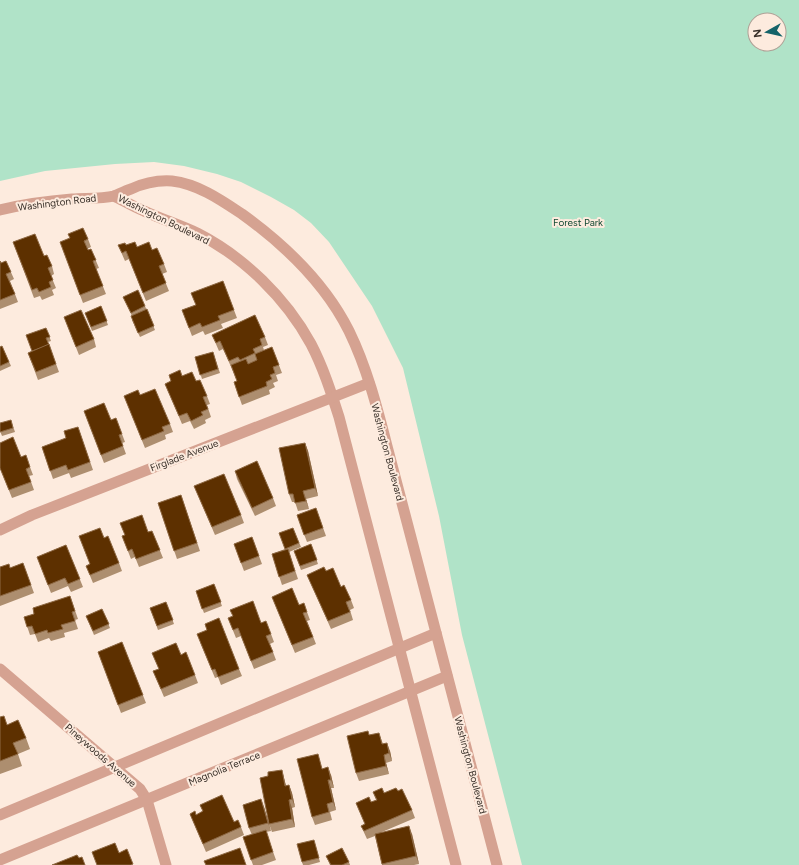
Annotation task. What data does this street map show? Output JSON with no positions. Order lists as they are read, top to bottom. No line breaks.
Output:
{"streets":{"street":["Washington Road","Washington Boulevard","Firglade Avenue","Pineywoods Avenue","Magnolia Terrace"]},"crossings":[["Washington Road","Washington Boulevard"],["Washington Boulevard","Firglade Avenue"],["Washington Boulevard","Magnolia Terrace"],["Pineywoods Avenue","Magnolia Terrace"]],"parks":["Forest Park"],"north":"left"}
